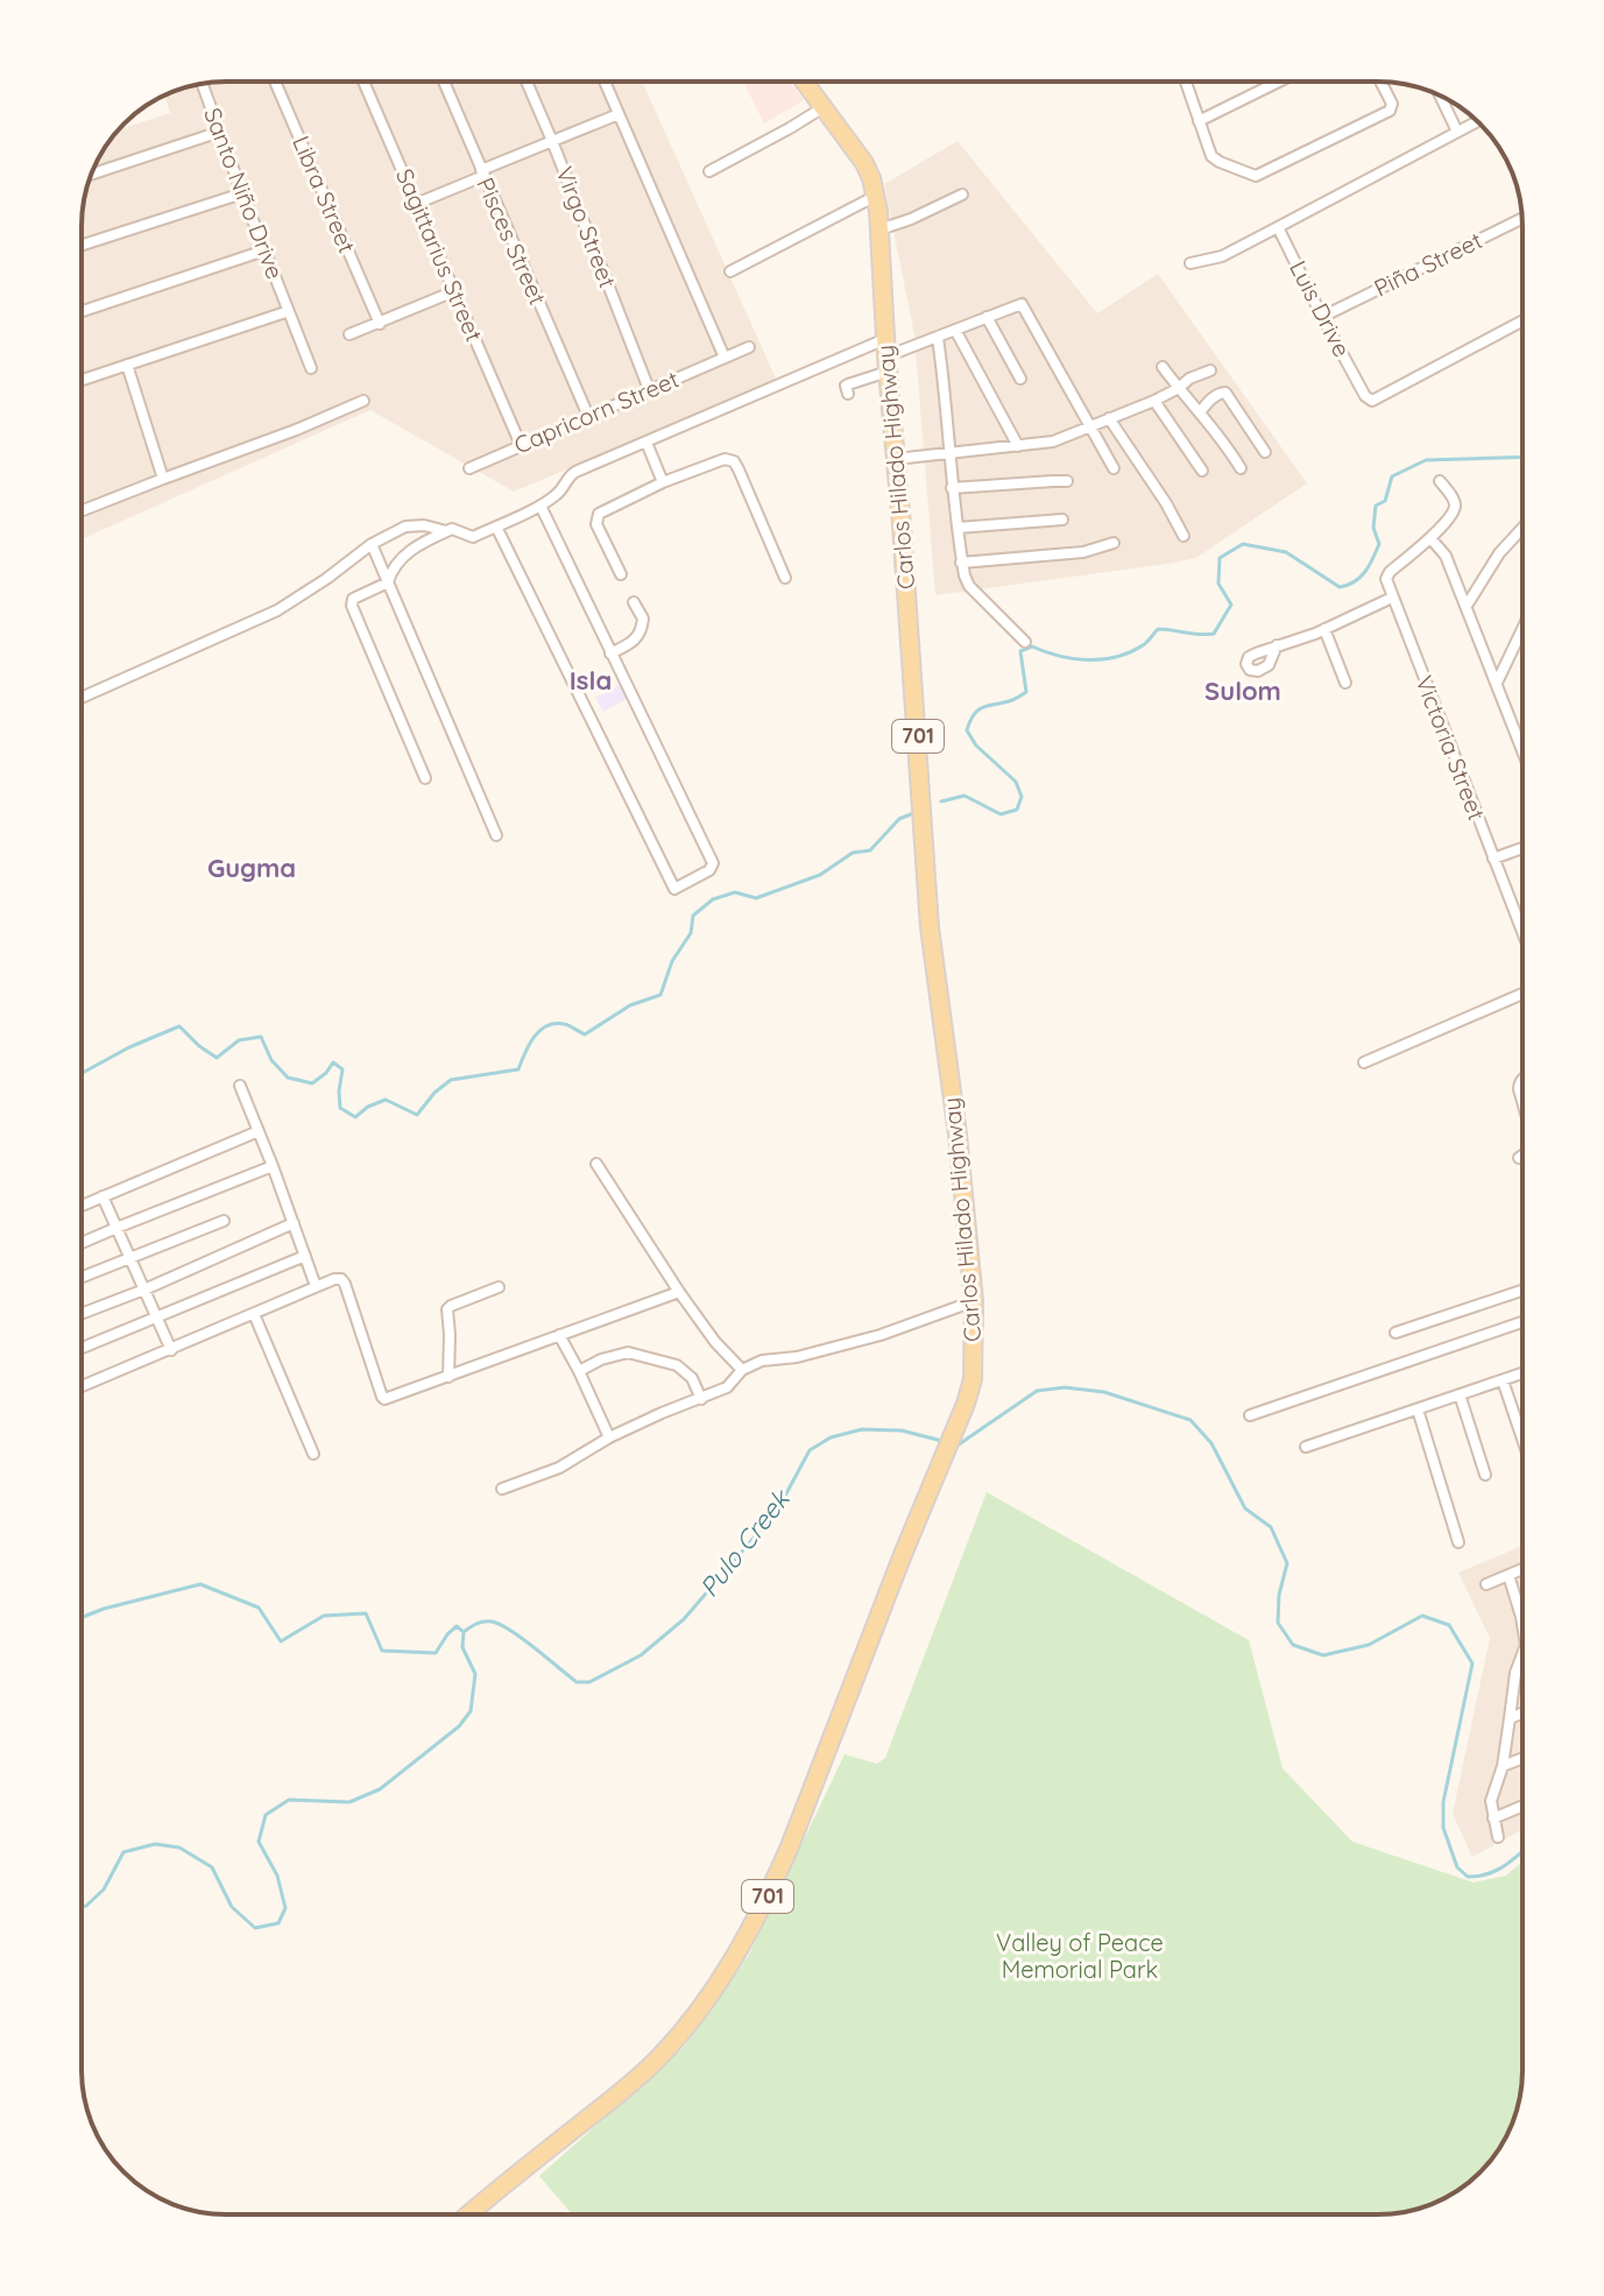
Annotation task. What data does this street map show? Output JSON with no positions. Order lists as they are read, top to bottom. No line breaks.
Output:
{"streets":{"main road":["Carlos Hilado Highway","701"],"street":["Santo Niño Drive","Libra Street","Virgo Street","Pisces Street","Sagittarius Street","Piña Street","Luis Drive","Capricorn Street","Victoria Street"]},"crossings":[["Virgo Street","Capricorn Street"],["Pisces Street","Capricorn Street"],["Sagittarius Street","Capricorn Street"],["Piña Street","Luis Drive"]],"districts":["Isla","Sulom","Gugma"],"water":["Pulo Creek"],"parks":["Valley of Peace Memorial Park"]}
